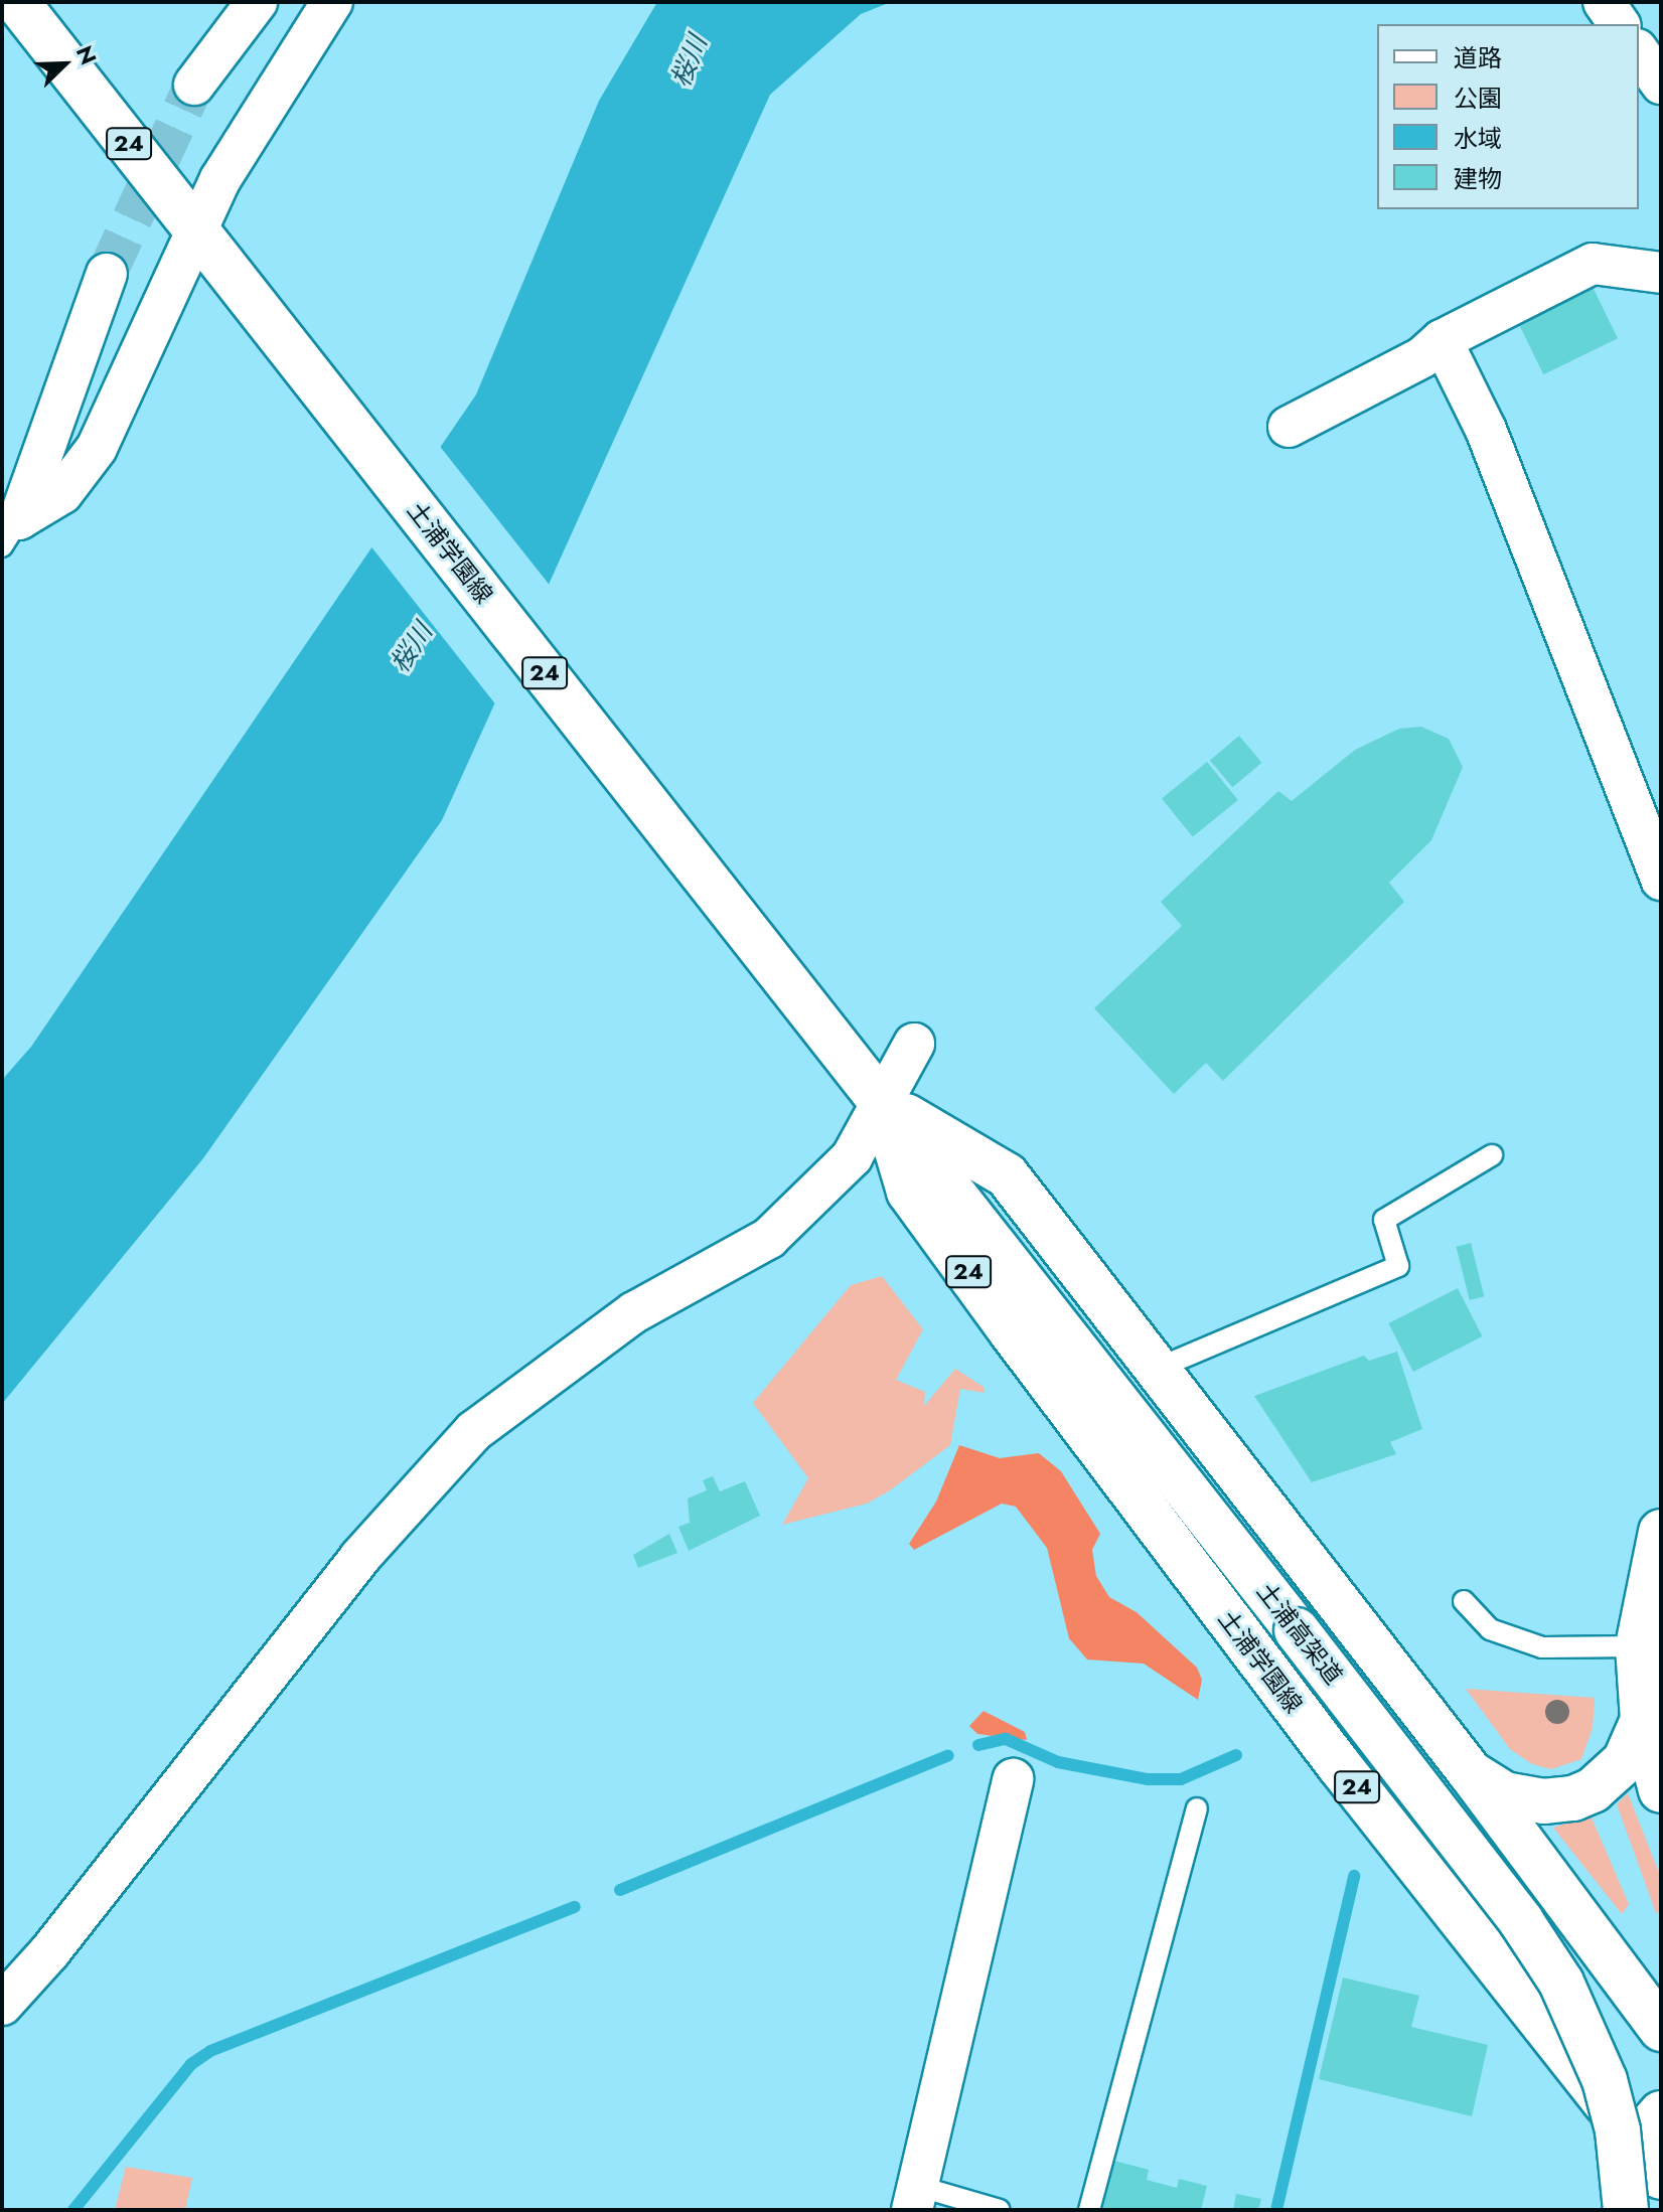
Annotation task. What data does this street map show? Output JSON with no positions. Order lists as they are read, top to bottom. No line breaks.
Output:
{"streets":{"main road":["24","土浦学園線","土浦高架道"]},"crossings":[["土浦学園線","土浦高架道"]],"water":["桜川"],"legend":["道路","公園","水域","建物"],"north":"top right"}
